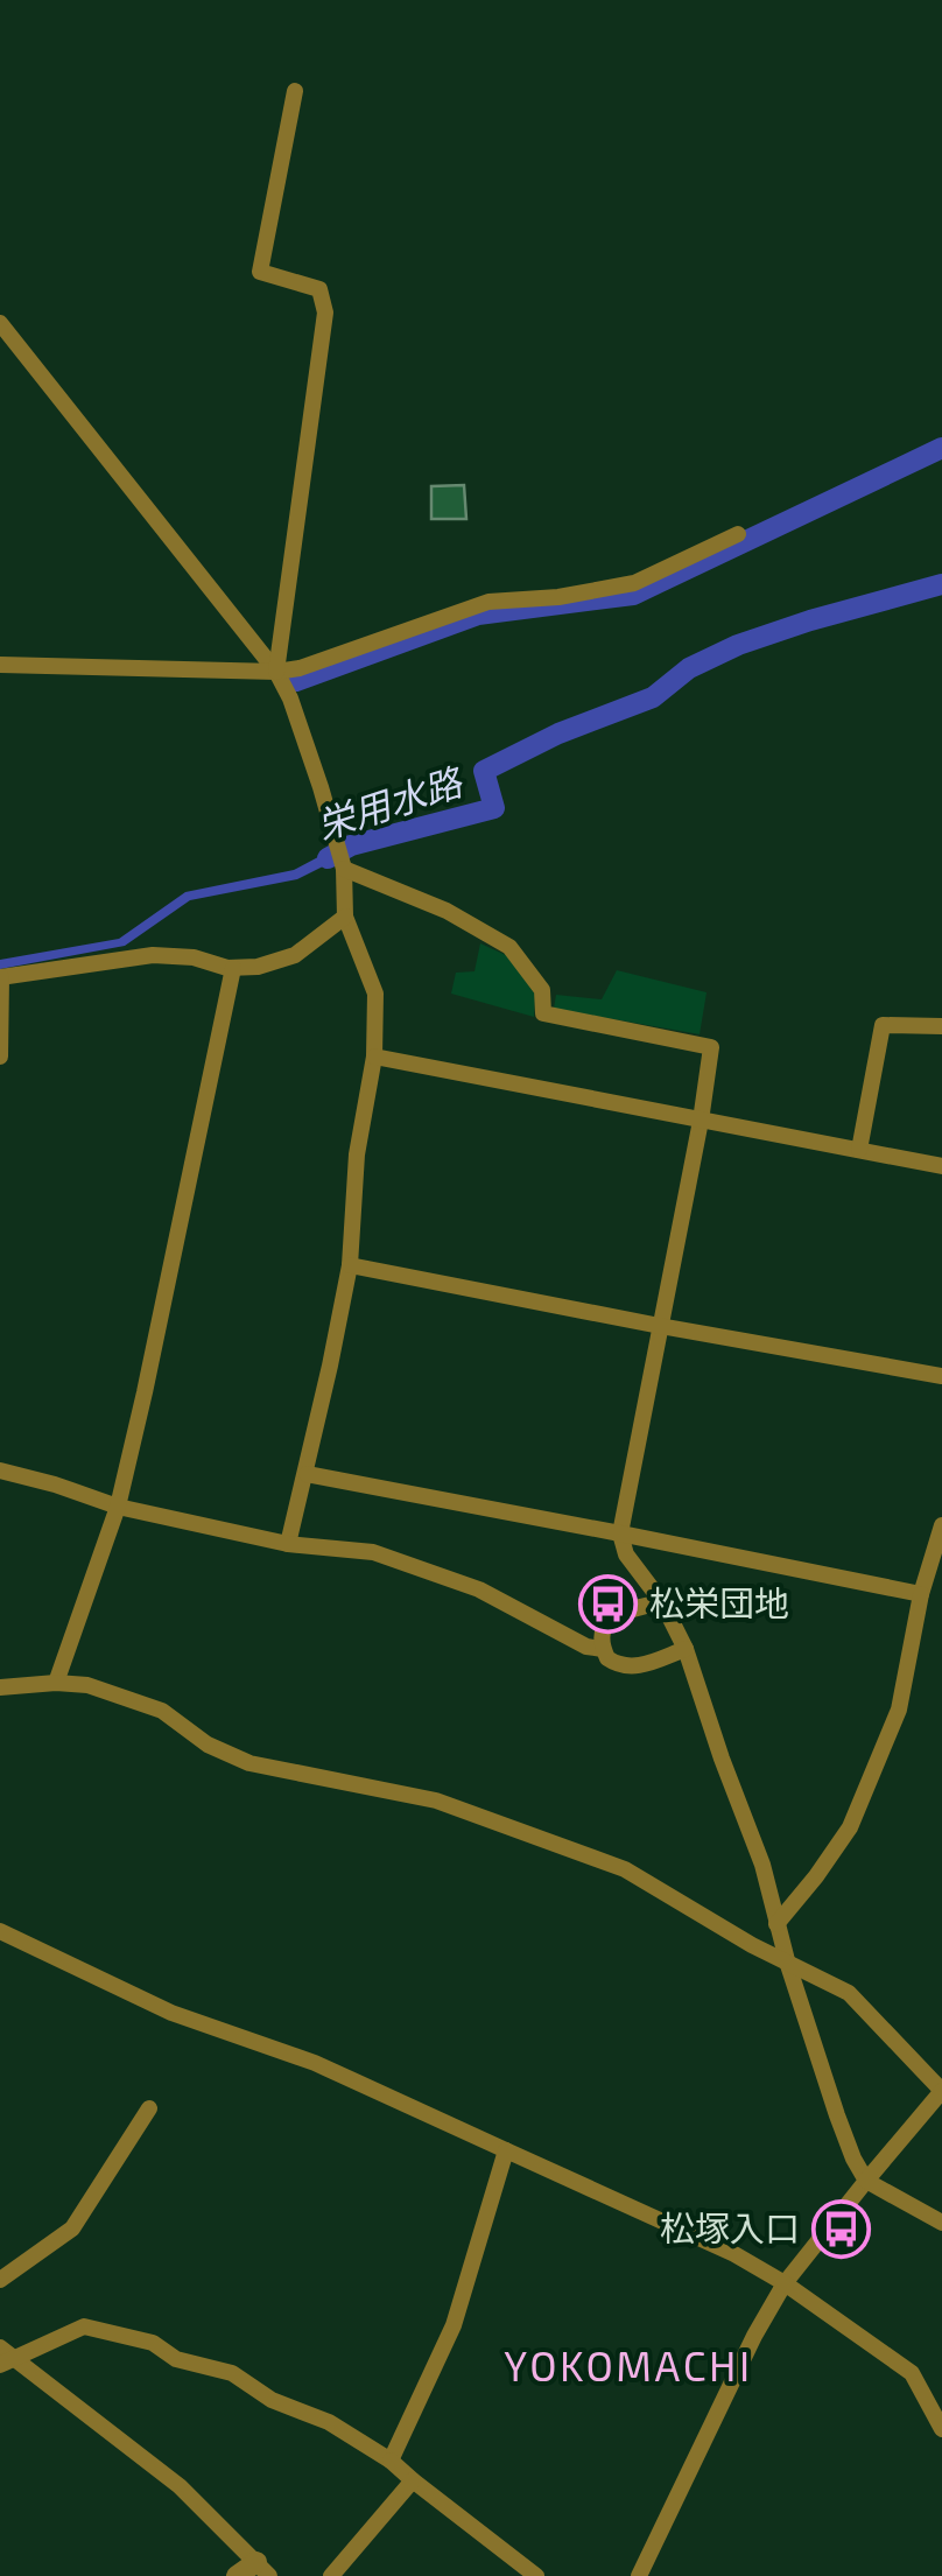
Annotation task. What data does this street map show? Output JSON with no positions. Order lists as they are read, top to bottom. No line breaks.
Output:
{"districts":["YOKOMACHI"],"water":["栄用水路"],"places":{"bus stop":["松栄団地","松塚入口"]}}
